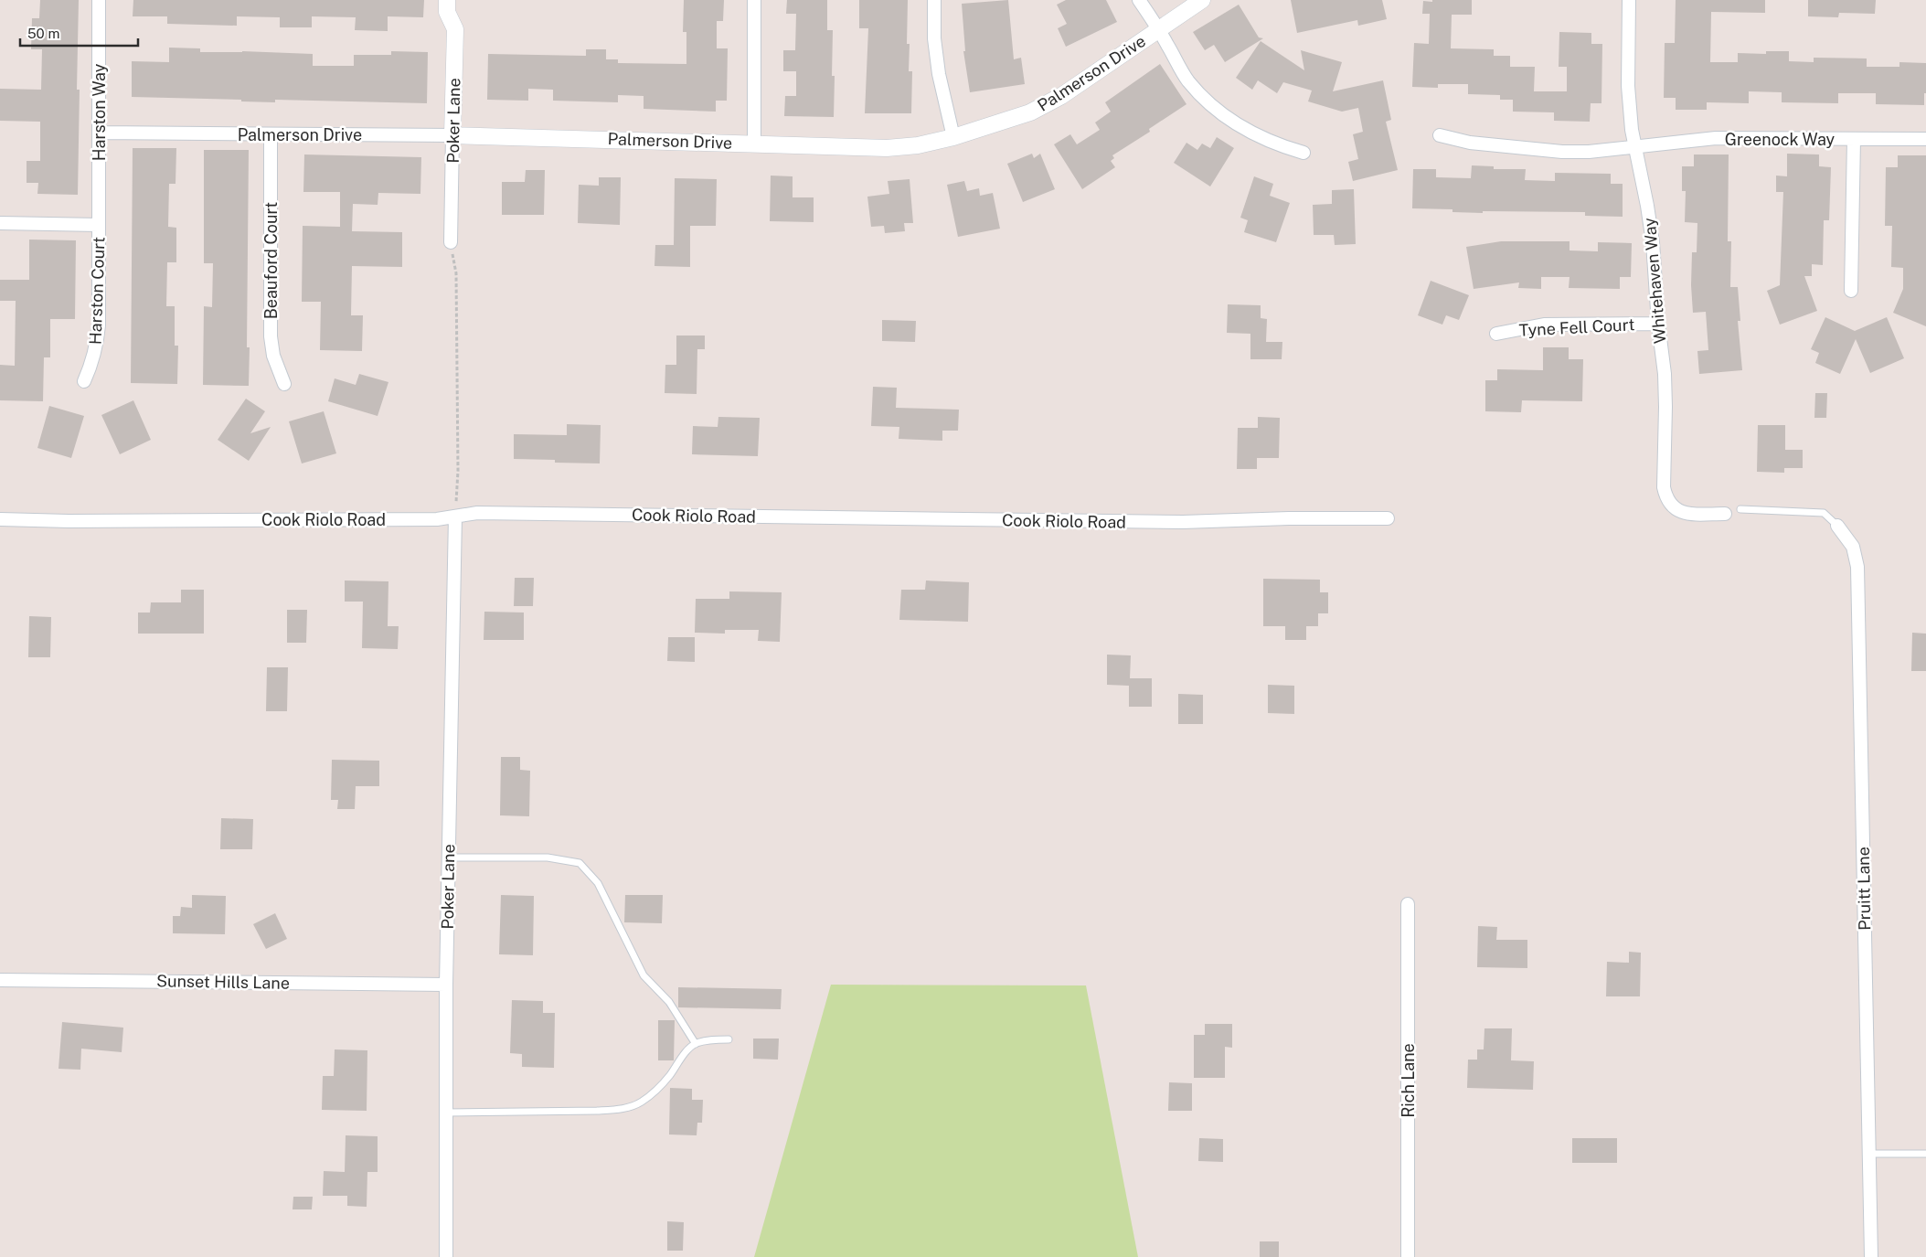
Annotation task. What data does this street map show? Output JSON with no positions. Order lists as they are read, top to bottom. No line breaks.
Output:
{"streets":{"street":["Palmerson Drive","Harston Way","Poker Lane","Greenock Way","Beauford Court","Whitehaven Way","Harston Court","Tyne Fell Court","Cook Riolo Road","Pruitt Lane","Sunset Hills Lane","Rich Lane"]},"crossings":[["Palmerson Drive","Harston Way"],["Palmerson Drive","Poker Lane"],["Palmerson Drive","Beauford Court"],["Harston Way","Harston Court"],["Poker Lane","Cook Riolo Road"],["Poker Lane","Sunset Hills Lane"],["Greenock Way","Whitehaven Way"],["Whitehaven Way","Tyne Fell Court"]],"scale_bar":"50 m"}
